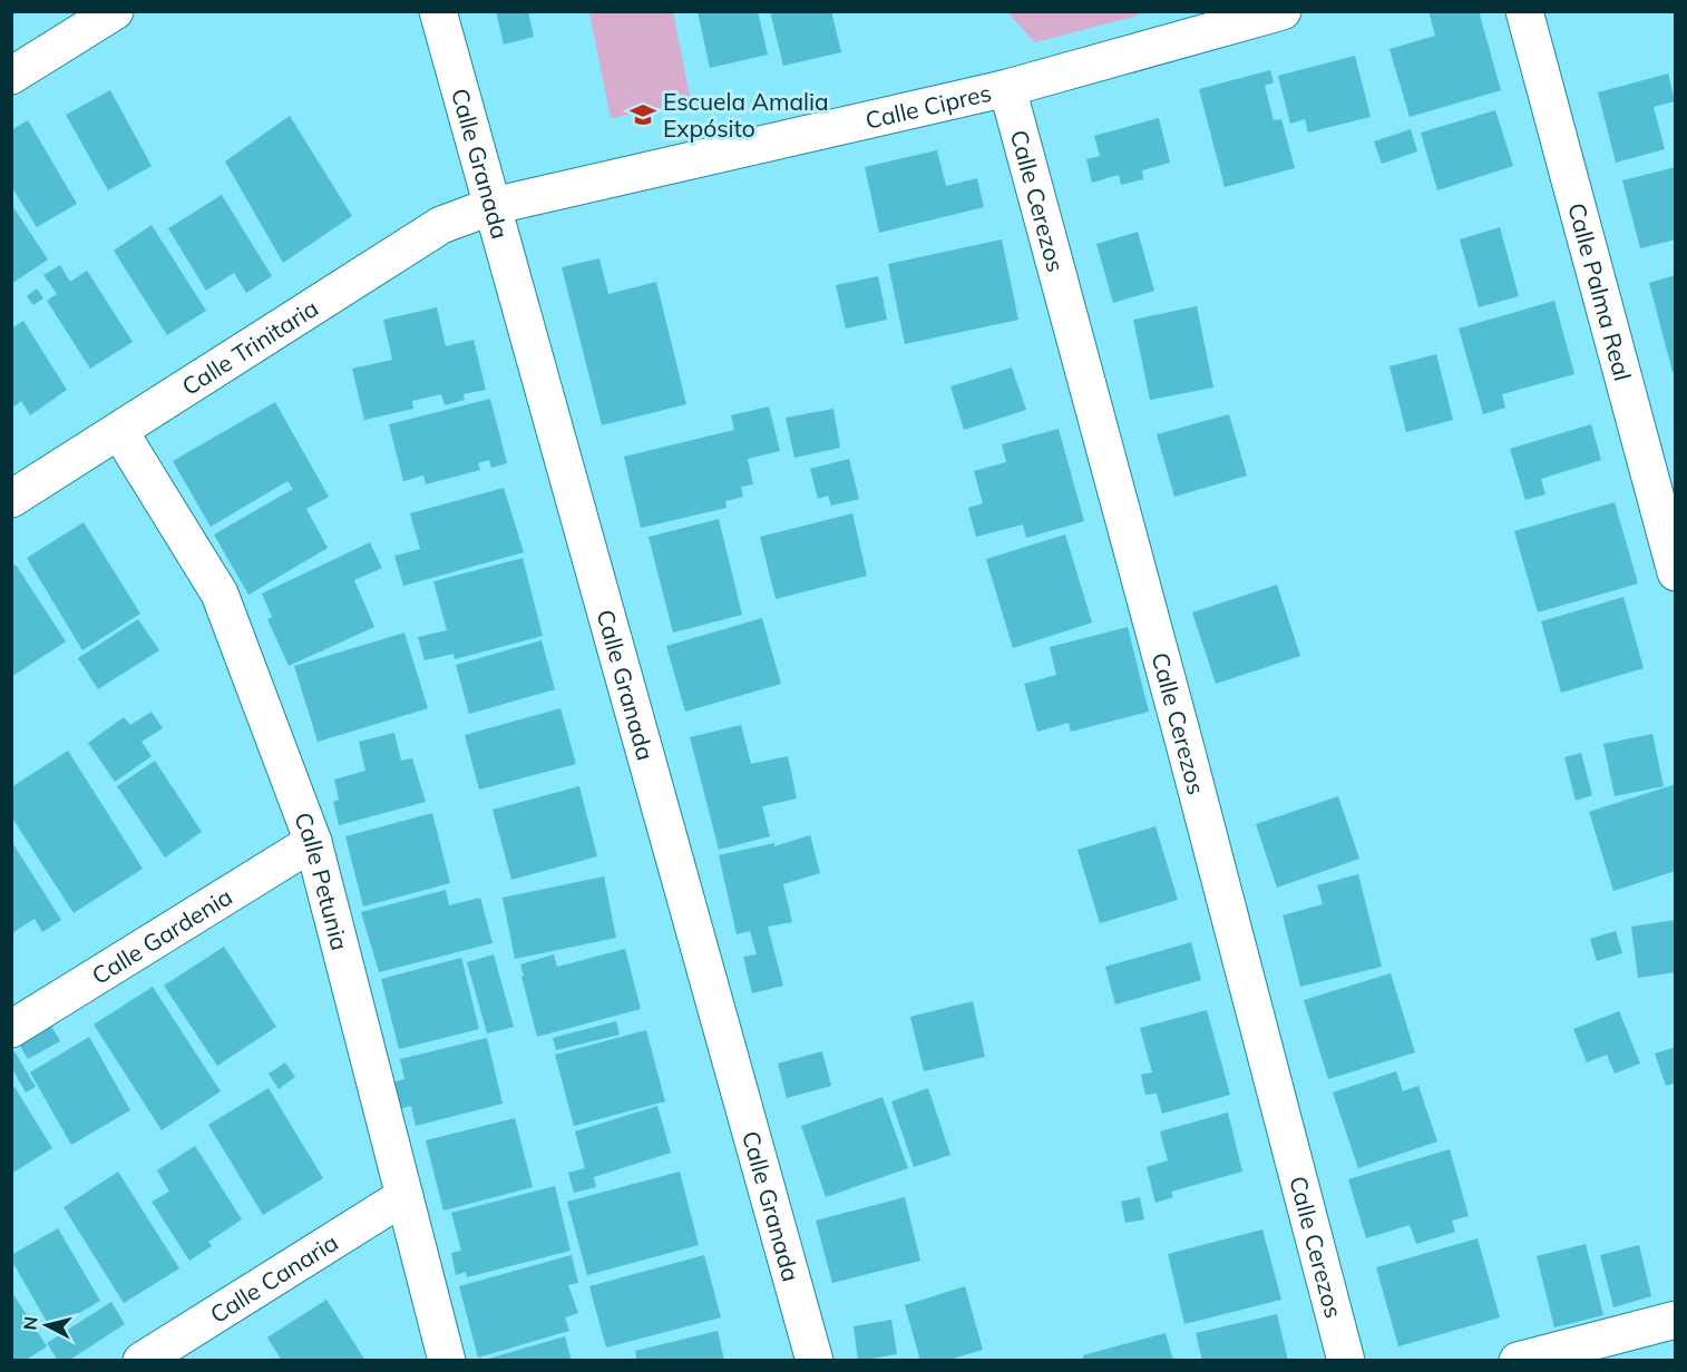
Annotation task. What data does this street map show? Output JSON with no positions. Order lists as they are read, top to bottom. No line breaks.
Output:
{"streets":{"street":["Calle Cipres","Calle Granada","Calle Cerezos","Calle Palma Real","Calle Trinitaria","Calle Petunia","Calle Gardenia","Calle Canaria"]},"crossings":[["Calle Cipres","Calle Granada"],["Calle Cipres","Calle Cerezos"],["Calle Cipres","Calle Trinitaria"],["Calle Granada","Calle Trinitaria"],["Calle Trinitaria","Calle Petunia"],["Calle Petunia","Calle Gardenia"],["Calle Petunia","Calle Canaria"]],"places":{"school or university":["Escuela Amalia Expósito"]},"north":"left"}
